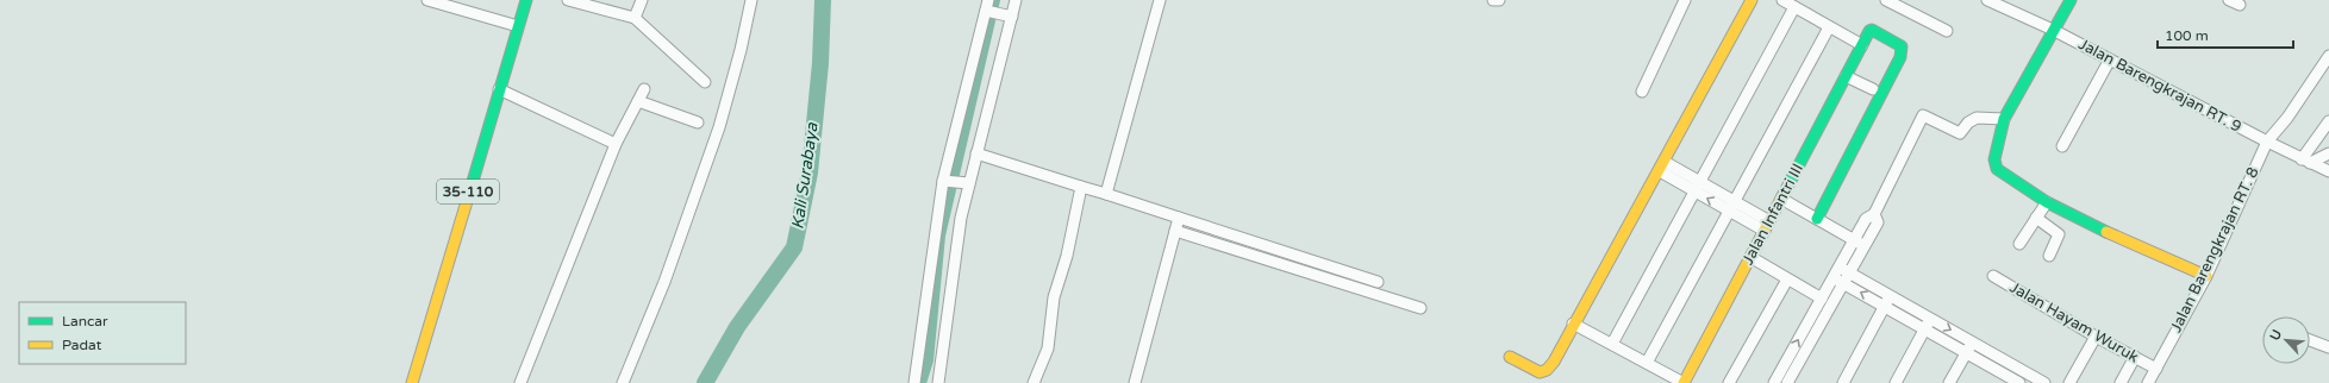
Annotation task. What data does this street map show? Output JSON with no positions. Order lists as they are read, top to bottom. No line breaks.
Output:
{"streets":{"street":["Jalan Barengkrajan RT. 9","35-110","Jalan Infantri III","Jalan Barengkrajan RT. 8","Jalan Hayam Wuruk"]},"crossings":[["Jalan Barengkrajan RT. 9","Jalan Barengkrajan RT. 8"],["Jalan Barengkrajan RT. 8","Jalan Hayam Wuruk"]],"water":["Kali Surabaya"],"legend":["Lancar","Padat"],"scale_bar":"100 m","north":"top left"}
